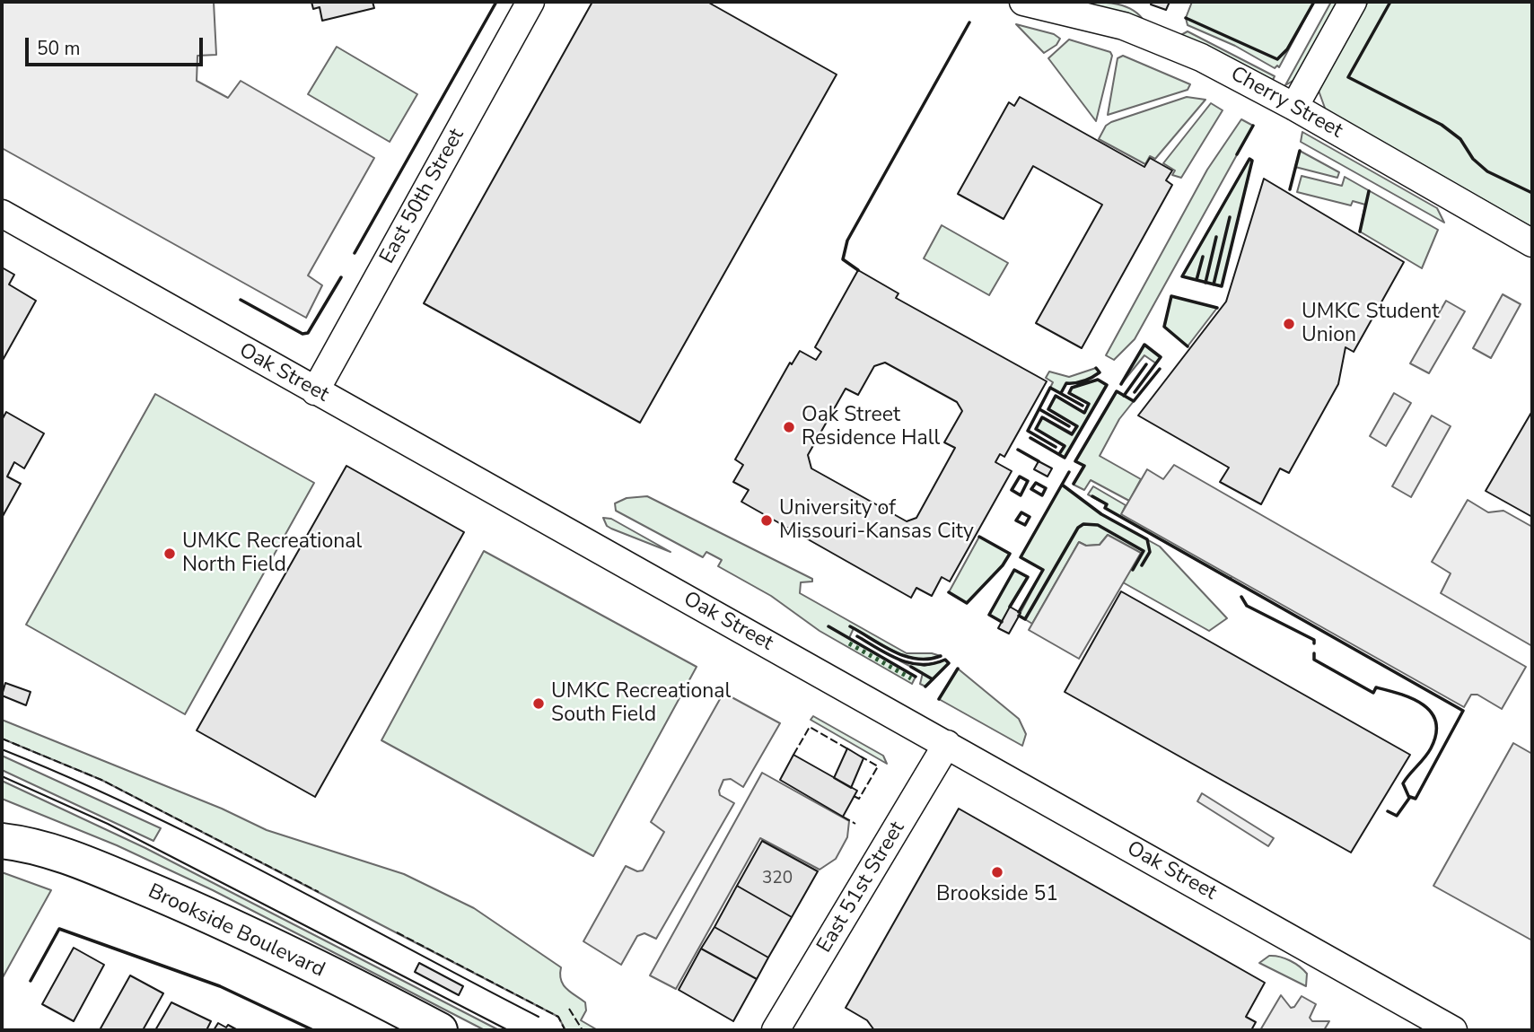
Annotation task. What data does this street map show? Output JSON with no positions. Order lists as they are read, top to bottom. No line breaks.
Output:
{"streets":{"main road":["Brookside Boulevard"],"street":["Cherry Street","East 50th Street","Oak Street","East 51st Street"]},"crossings":[["East 50th Street","Oak Street"],["Oak Street","East 51st Street"]],"places":["UMKC Student Union","Oak Street Residence Hall","University of Missouri-Kansas City","UMKC Recreational North Field","UMKC Recreational South Field","Brookside 51"],"house_numbers":["320"],"scale_bar":"50 m"}
